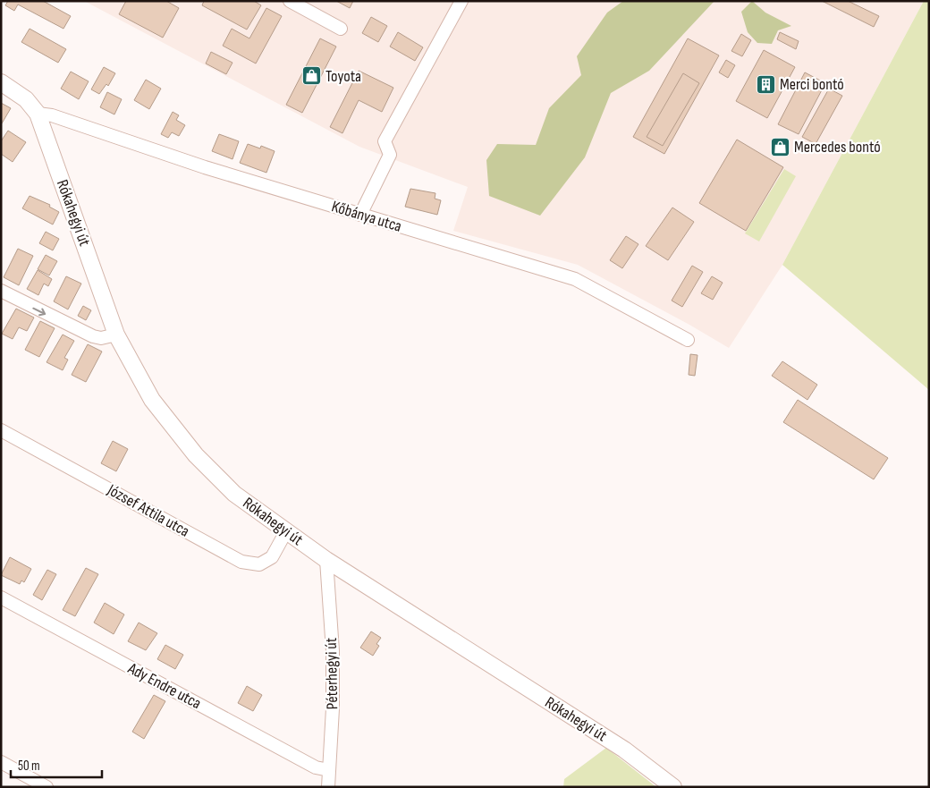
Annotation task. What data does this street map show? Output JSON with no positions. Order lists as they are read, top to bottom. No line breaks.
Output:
{"streets":{"street":["Rókahegyi út","Kőbánya utca","József Attila utca","Péterhegyi út","Ady Endre utca"]},"crossings":[["Rókahegyi út","Kőbánya utca"],["Rókahegyi út","József Attila utca"],["Rókahegyi út","Péterhegyi út"],["Péterhegyi út","Ady Endre utca"]],"places":{"shop":["Toyota","Mercedes bontó"],"building":["Merci bontó"]},"scale_bar":"50 m"}
